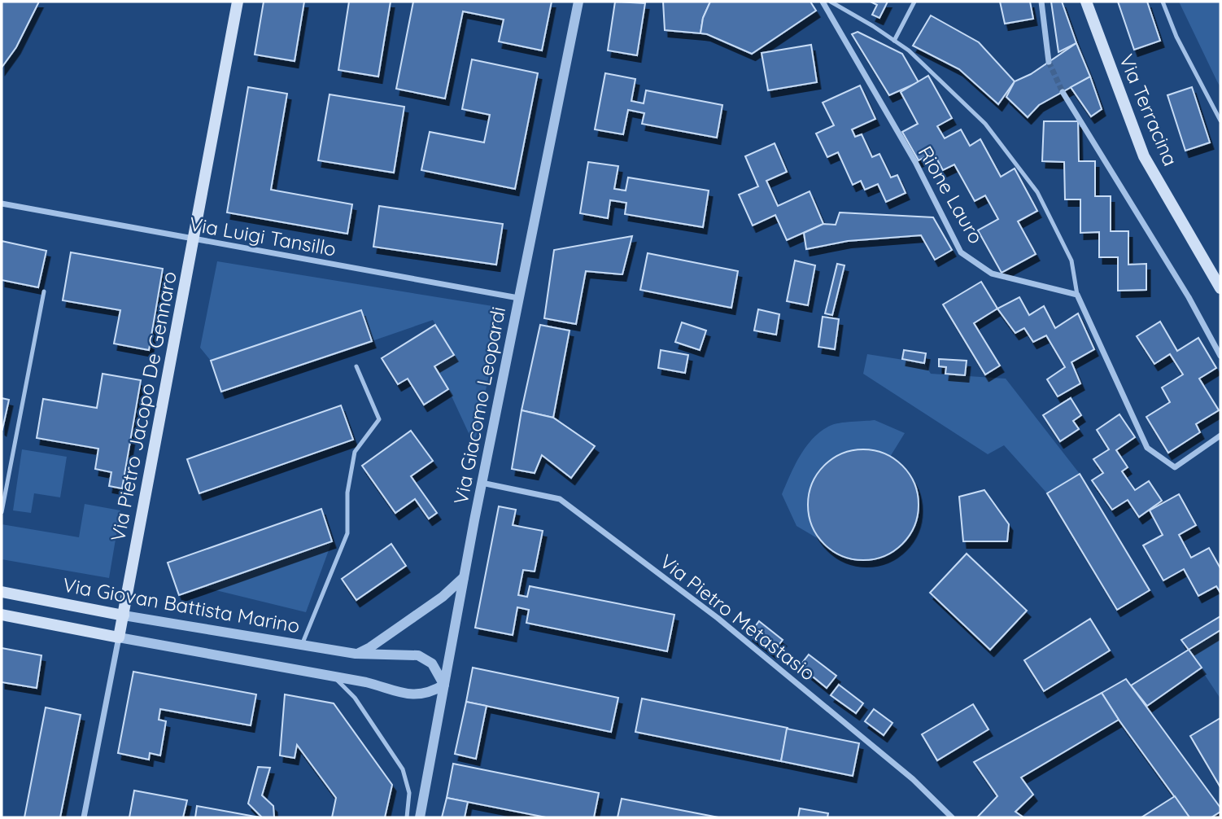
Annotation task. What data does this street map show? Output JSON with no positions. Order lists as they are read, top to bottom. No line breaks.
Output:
{"streets":{"main road":["Via Terracina","Via Pietro Jacopo De Gennaro","Via Giovan Battista Marino"],"street":["Rione Lauro","Via Luigi Tansillo","Via Giacomo Leopardi","Via Pietro Metastasio"]},"crossings":[["Via Luigi Tansillo","Via Giacomo Leopardi"],["Via Luigi Tansillo","Via Pietro Jacopo De Gennaro"],["Via Giacomo Leopardi","Via Giovan Battista Marino"],["Via Giacomo Leopardi","Via Pietro Metastasio"],["Via Pietro Jacopo De Gennaro","Via Giovan Battista Marino"]]}
